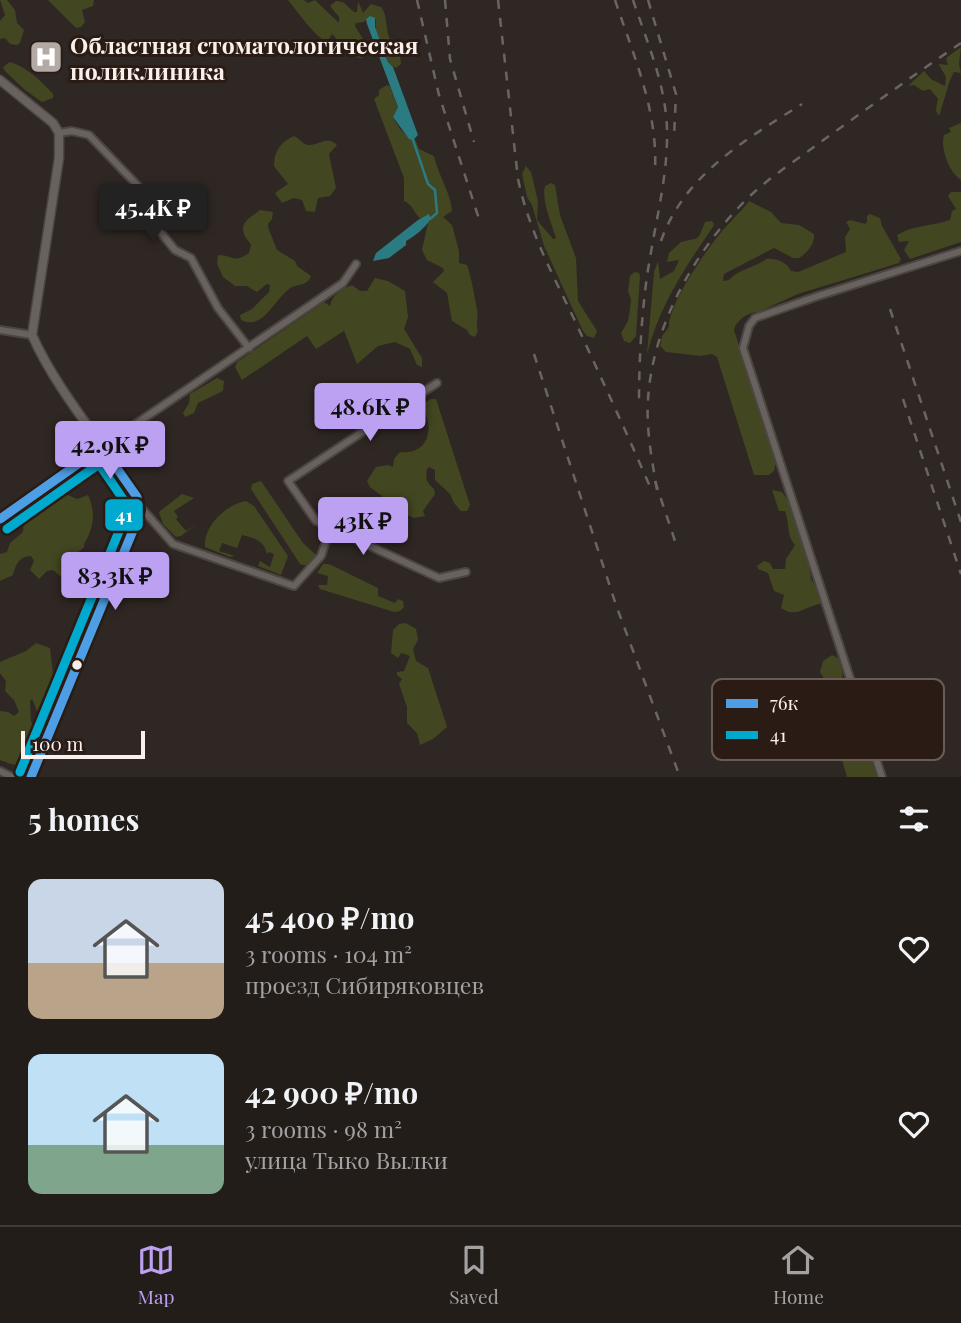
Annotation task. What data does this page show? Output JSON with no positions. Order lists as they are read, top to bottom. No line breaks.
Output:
{"places":{"hospital":["Областная стоматологическая поликлиника"]},"lines":["transit line 76к","transit line 41"],"legend":["76к","41"],"scale_bar":"100 m","page":{"price":["45.4K ₽","48.6K ₽","42.9K ₽","43K ₽","83.3K ₽"],"scale":"100 m","heading":"5 homes","list":[{"name":"45 400 ₽/mo","note":"3 rooms · 104 m² · проезд Сибиряковцев"},{"name":"42 900 ₽/mo","note":"3 rooms · 98 m² · улица Тыко Вылки"}],"tabs":["Map","Saved","Home"]}}
